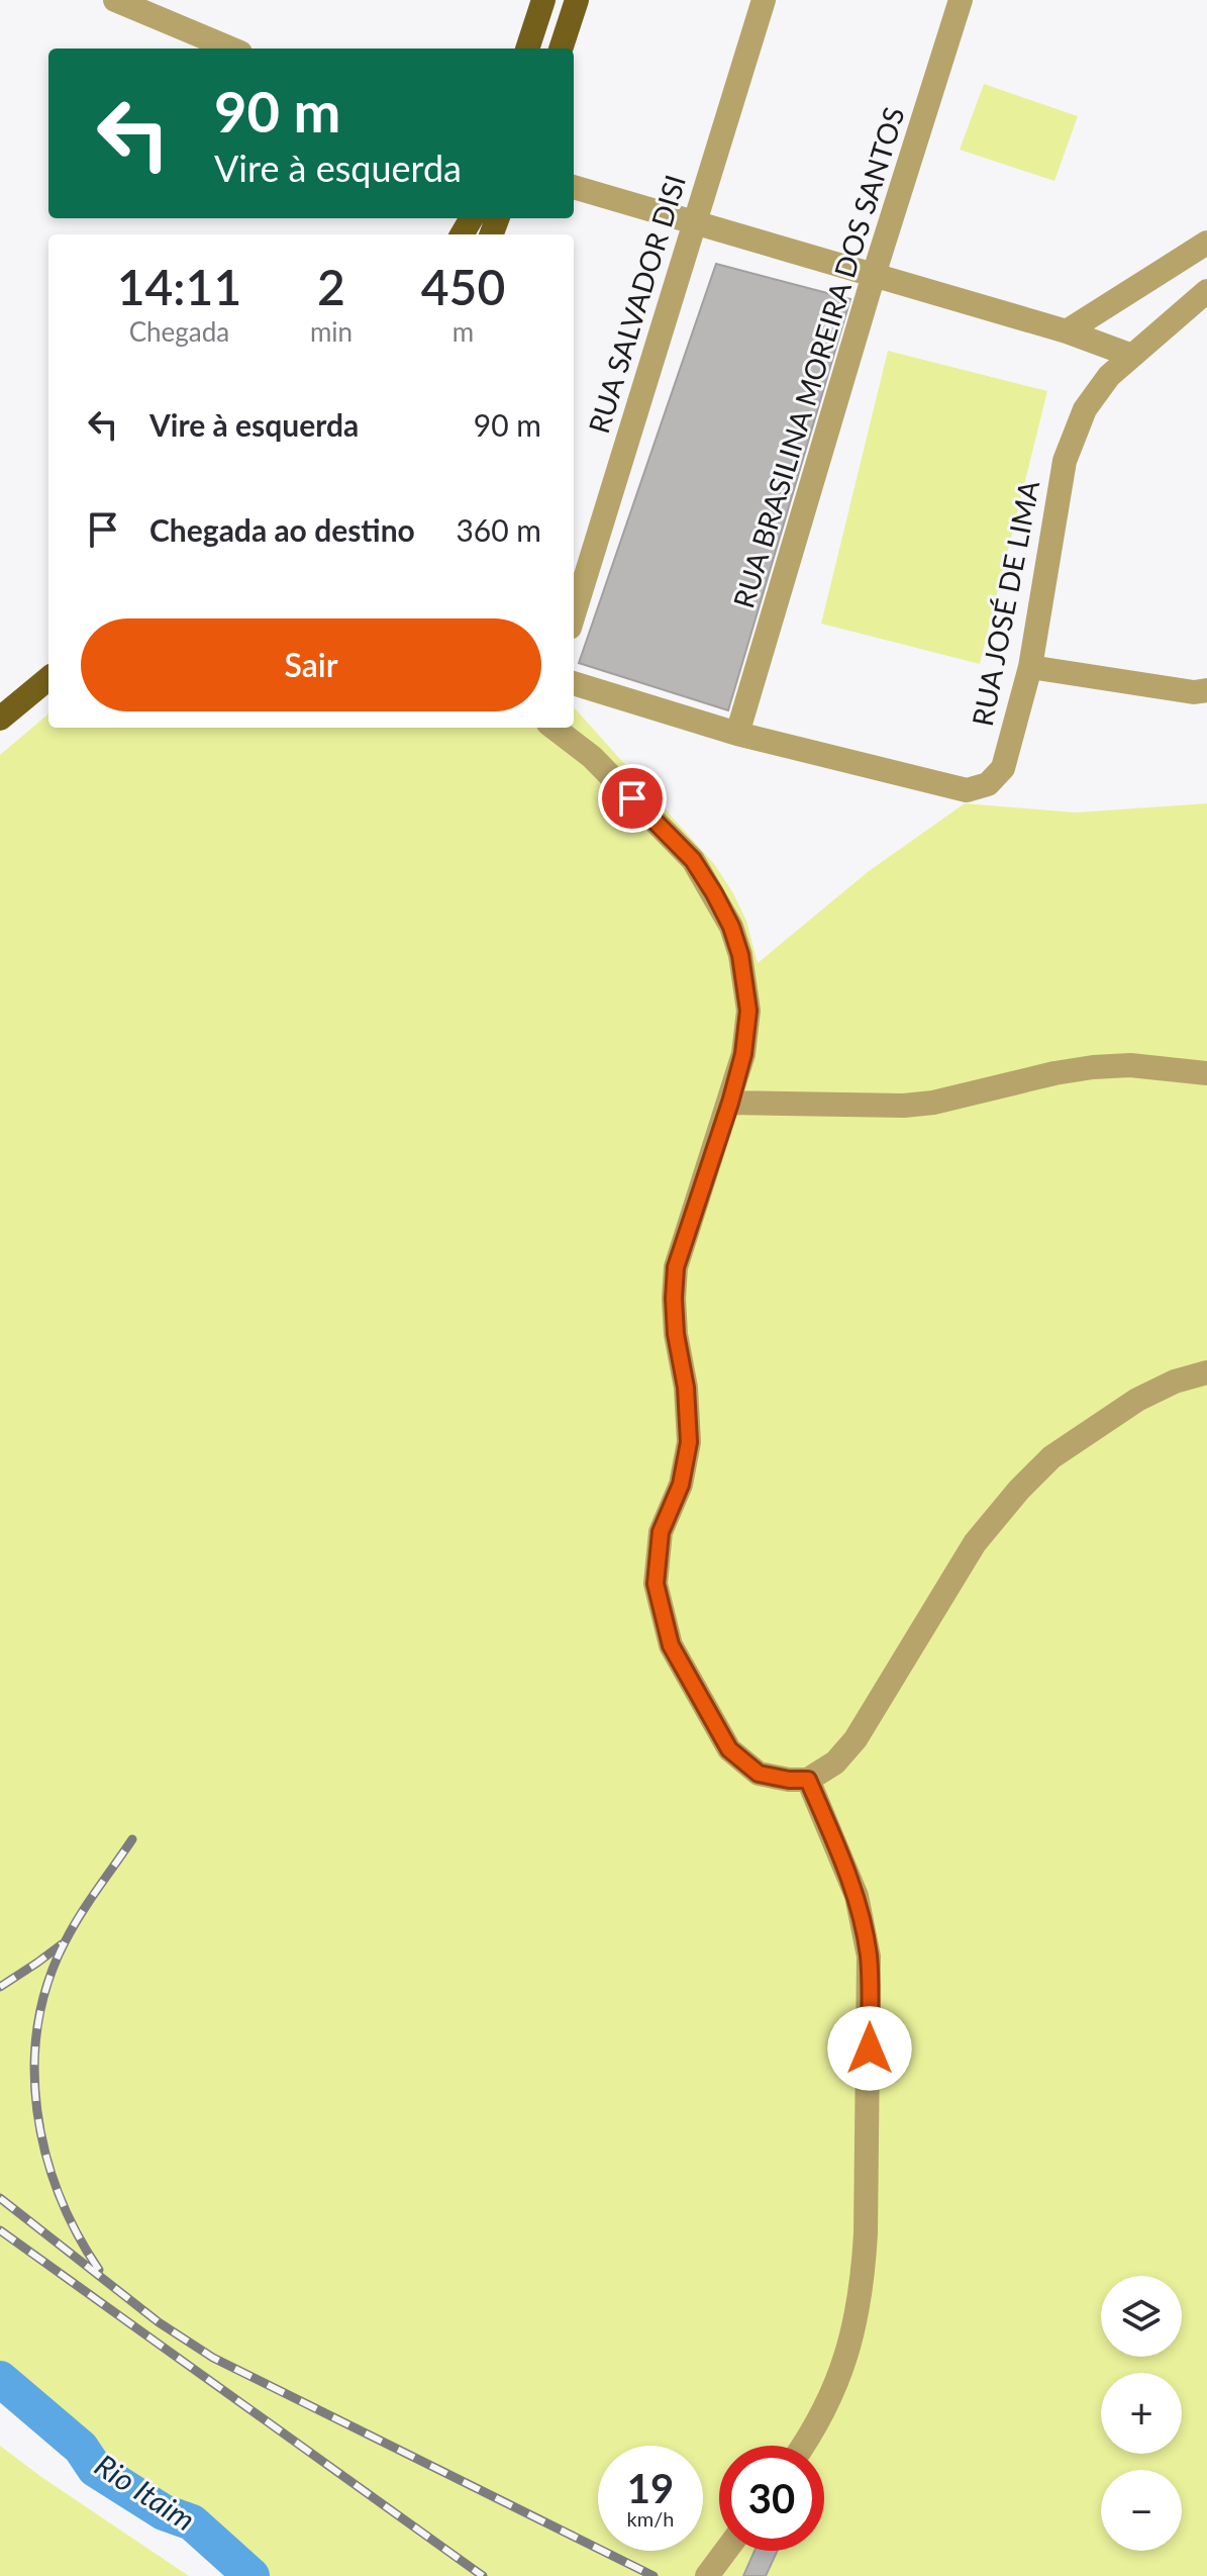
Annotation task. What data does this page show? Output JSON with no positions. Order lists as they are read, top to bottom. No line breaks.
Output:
{"streets":{"street":["RUA SALVADOR DISI","RUA BRASILINA MOREIRA DOS SANTOS","RUA JOSÉ DE LIMA"]},"crossings":[["RUA BRASILINA MOREIRA DOS SANTOS","RUA JOSÉ DE LIMA"]],"water":["Rio Itaim"],"page":{"turn":["90 m","Vire à esquerda"],"eta":["14:11","Chegada","2","min","450","m"],"list":[{"name":"Vire à esquerda","value":"90 m"},{"name":"Chegada ao destino","value":"360 m"}],"buttons":"Sair","map_buttons":["+","−"],"speed":"19 km/h","limit":"30"}}
